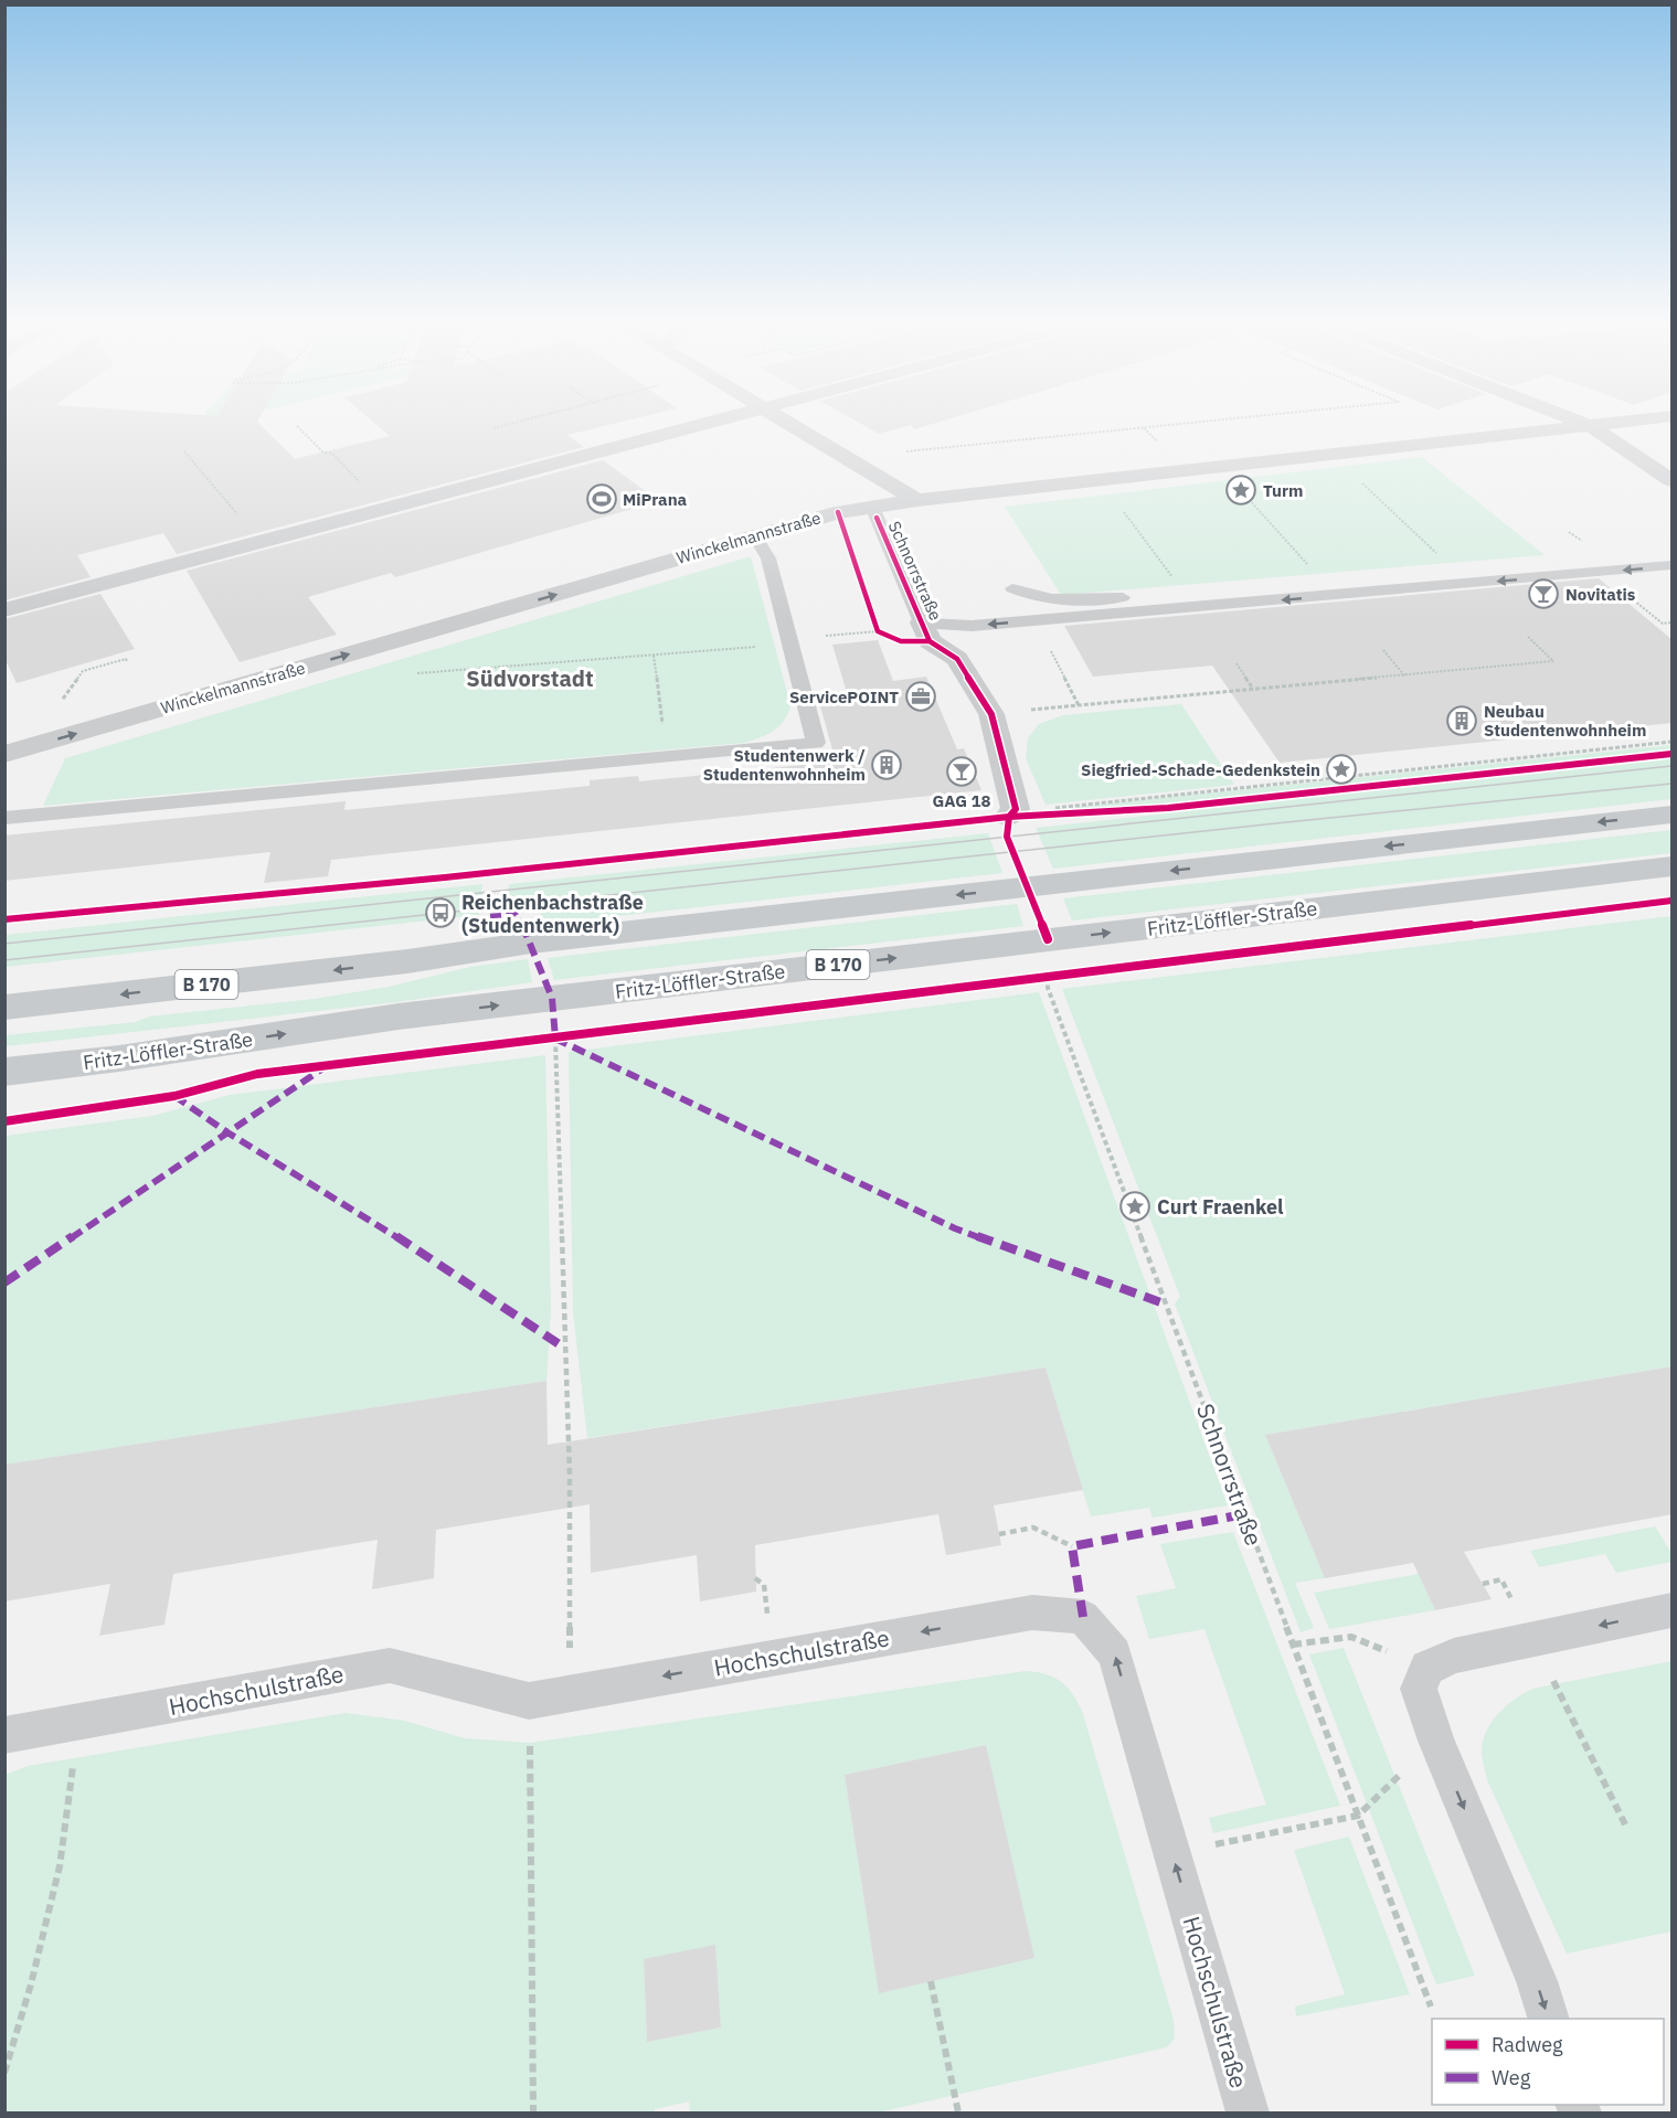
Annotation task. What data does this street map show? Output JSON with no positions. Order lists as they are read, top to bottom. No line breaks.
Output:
{"streets":{"main road":["Fritz-Löffler-Straße","B 170"],"street":["Winckelmannstraße","Schnorrstraße"],"lane":["Hochschulstraße"]},"crossings":[["Winckelmannstraße","Schnorrstraße"],["Schnorrstraße","Fritz-Löffler-Straße"]],"districts":["Südvorstadt"],"places":{"place":["Turm","Siegfried-Schade-Gedenkstein","Curt Fraenkel"],"sports":["MiPrana"],"bar":["Novitatis","GAG 18"],"office":["ServicePOINT"],"building":["Neubau Studentenwohnheim","Studentenwerk / Studentenwohnheim"],"bus stop":["Reichenbachstraße (Studentenwerk)"]},"legend":["Radweg","Weg"]}
